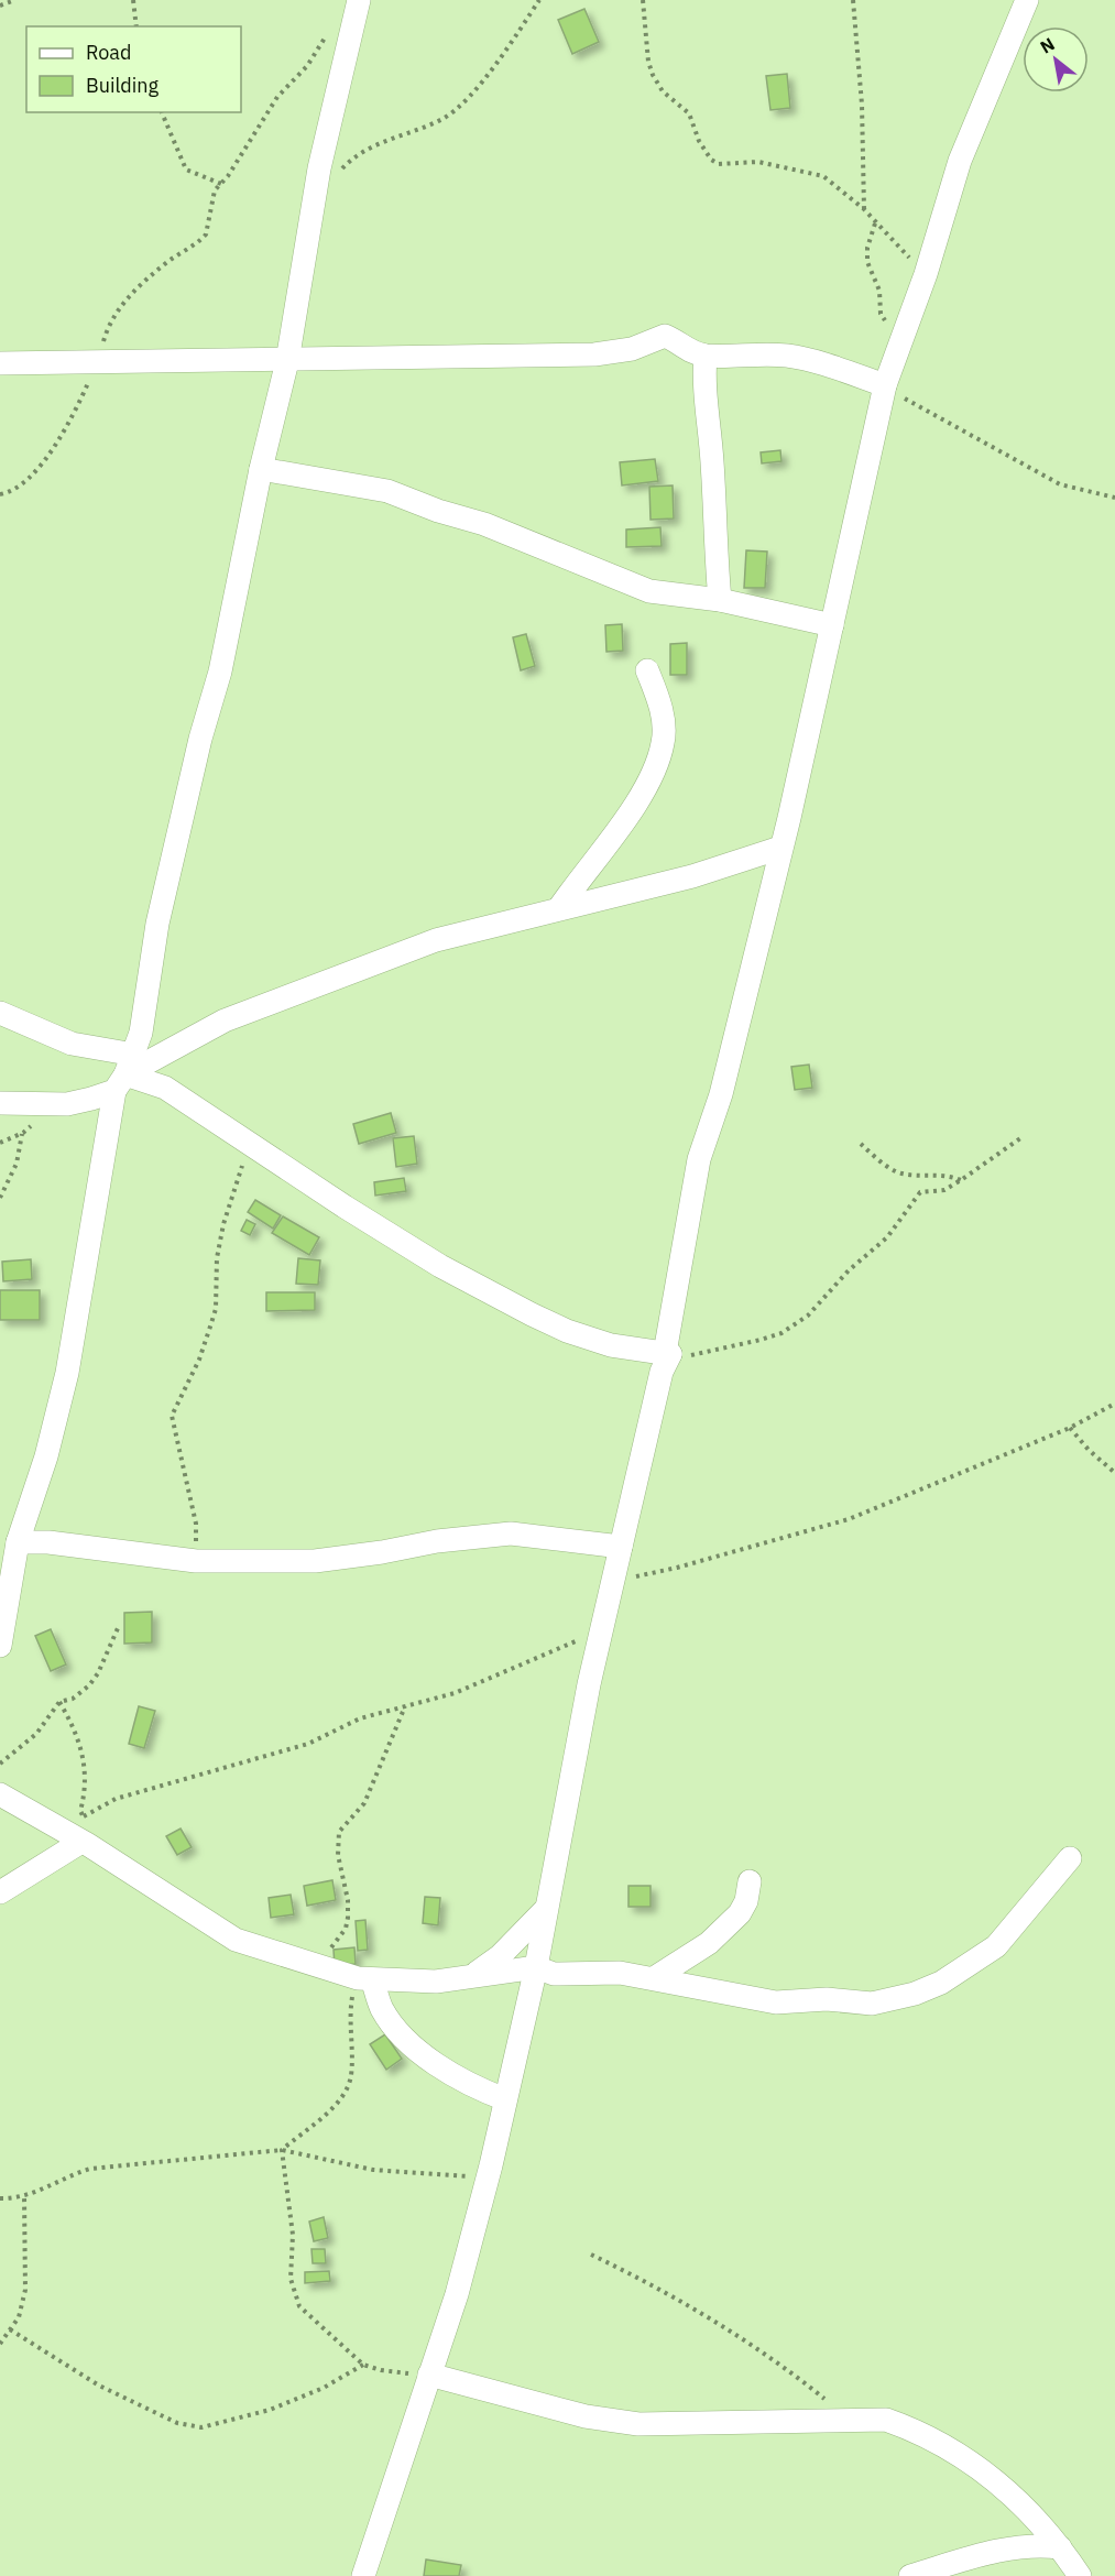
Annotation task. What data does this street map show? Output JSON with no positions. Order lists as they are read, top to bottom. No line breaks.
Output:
{"legend":["Road","Building"],"north":"top left"}
